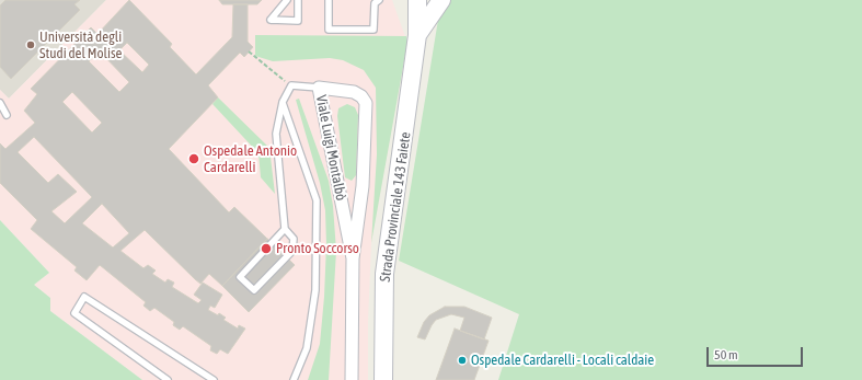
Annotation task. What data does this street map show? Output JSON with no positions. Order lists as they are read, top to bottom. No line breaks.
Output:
{"streets":{"main road":["Strada Provinciale 143 Faiete"],"street":["Viale Luigi Montalbò"]},"places":["Università degli Studi del Molise","Ospedale Antonio Cardarelli","Pronto Soccorso","Ospedale Cardarelli - Locali caldaie"],"scale_bar":"50 m"}
